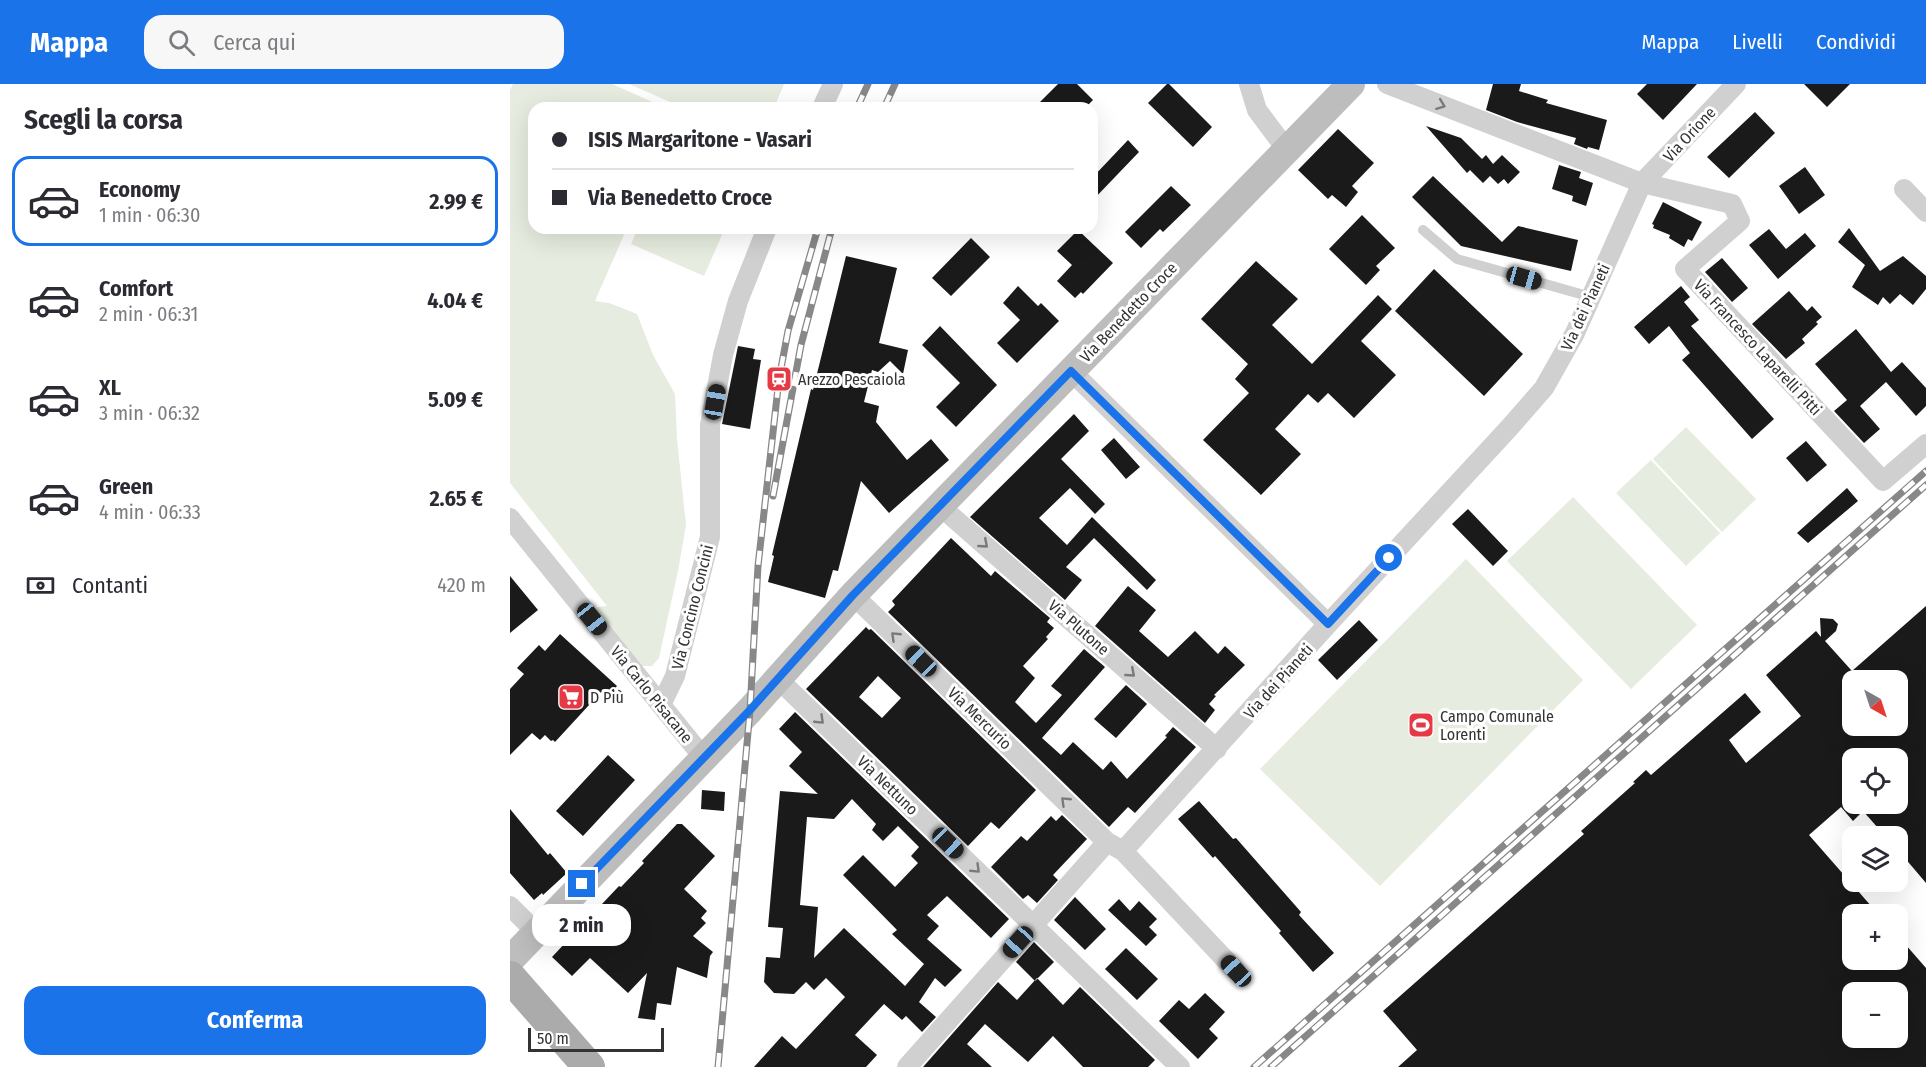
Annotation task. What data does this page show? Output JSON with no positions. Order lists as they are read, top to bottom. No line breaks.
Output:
{"streets":{"main road":["Via Benedetto Croce"],"street":["Via Orione","Via dei Pianeti","Via Francesco Laparelli Pitti","Via Concino Concini","Via Plutone","Via Carlo Pisacane","Via Mercurio","Via Nettuno"]},"crossings":[["Via Orione","Via dei Pianeti"],["Via Orione","Via Francesco Laparelli Pitti"],["Via dei Pianeti","Via Francesco Laparelli Pitti"],["Via dei Pianeti","Via Plutone"],["Via dei Pianeti","Via Mercurio"],["Via dei Pianeti","Via Nettuno"],["Via Benedetto Croce","Via Plutone"],["Via Benedetto Croce","Via Carlo Pisacane"],["Via Benedetto Croce","Via Mercurio"],["Via Benedetto Croce","Via Nettuno"],["Via Concino Concini","Via Carlo Pisacane"]],"one_way":["Via Mercurio","Via Nettuno"],"places":{"station":["Arezzo Pescaiola"],"supermarket":["D Più"],"sports":["Campo Comunale Lorenti"]},"scale_bar":"50 m","north":"bottom right","page":{"header":"Mappa","search":"Cerca qui","nav":["Mappa","Livelli","Condividi"],"heading":"Scegli la corsa","banner":["ISIS Margaritone - Vasari","Via Benedetto Croce"],"list":[{"name":"Economy","note":"1 min · 06:30","value":"2.99 €"},{"name":"Comfort","note":"2 min · 06:31","value":"4.04 €"},{"name":"XL","note":"3 min · 06:32","value":"5.09 €"},{"name":"Green","note":"4 min · 06:33","value":"2.65 €"}],"pay":["Contanti","420 m"],"map_buttons":["+","−"],"bubble":"2 min","buttons":"Conferma","scale":"50 m"}}
